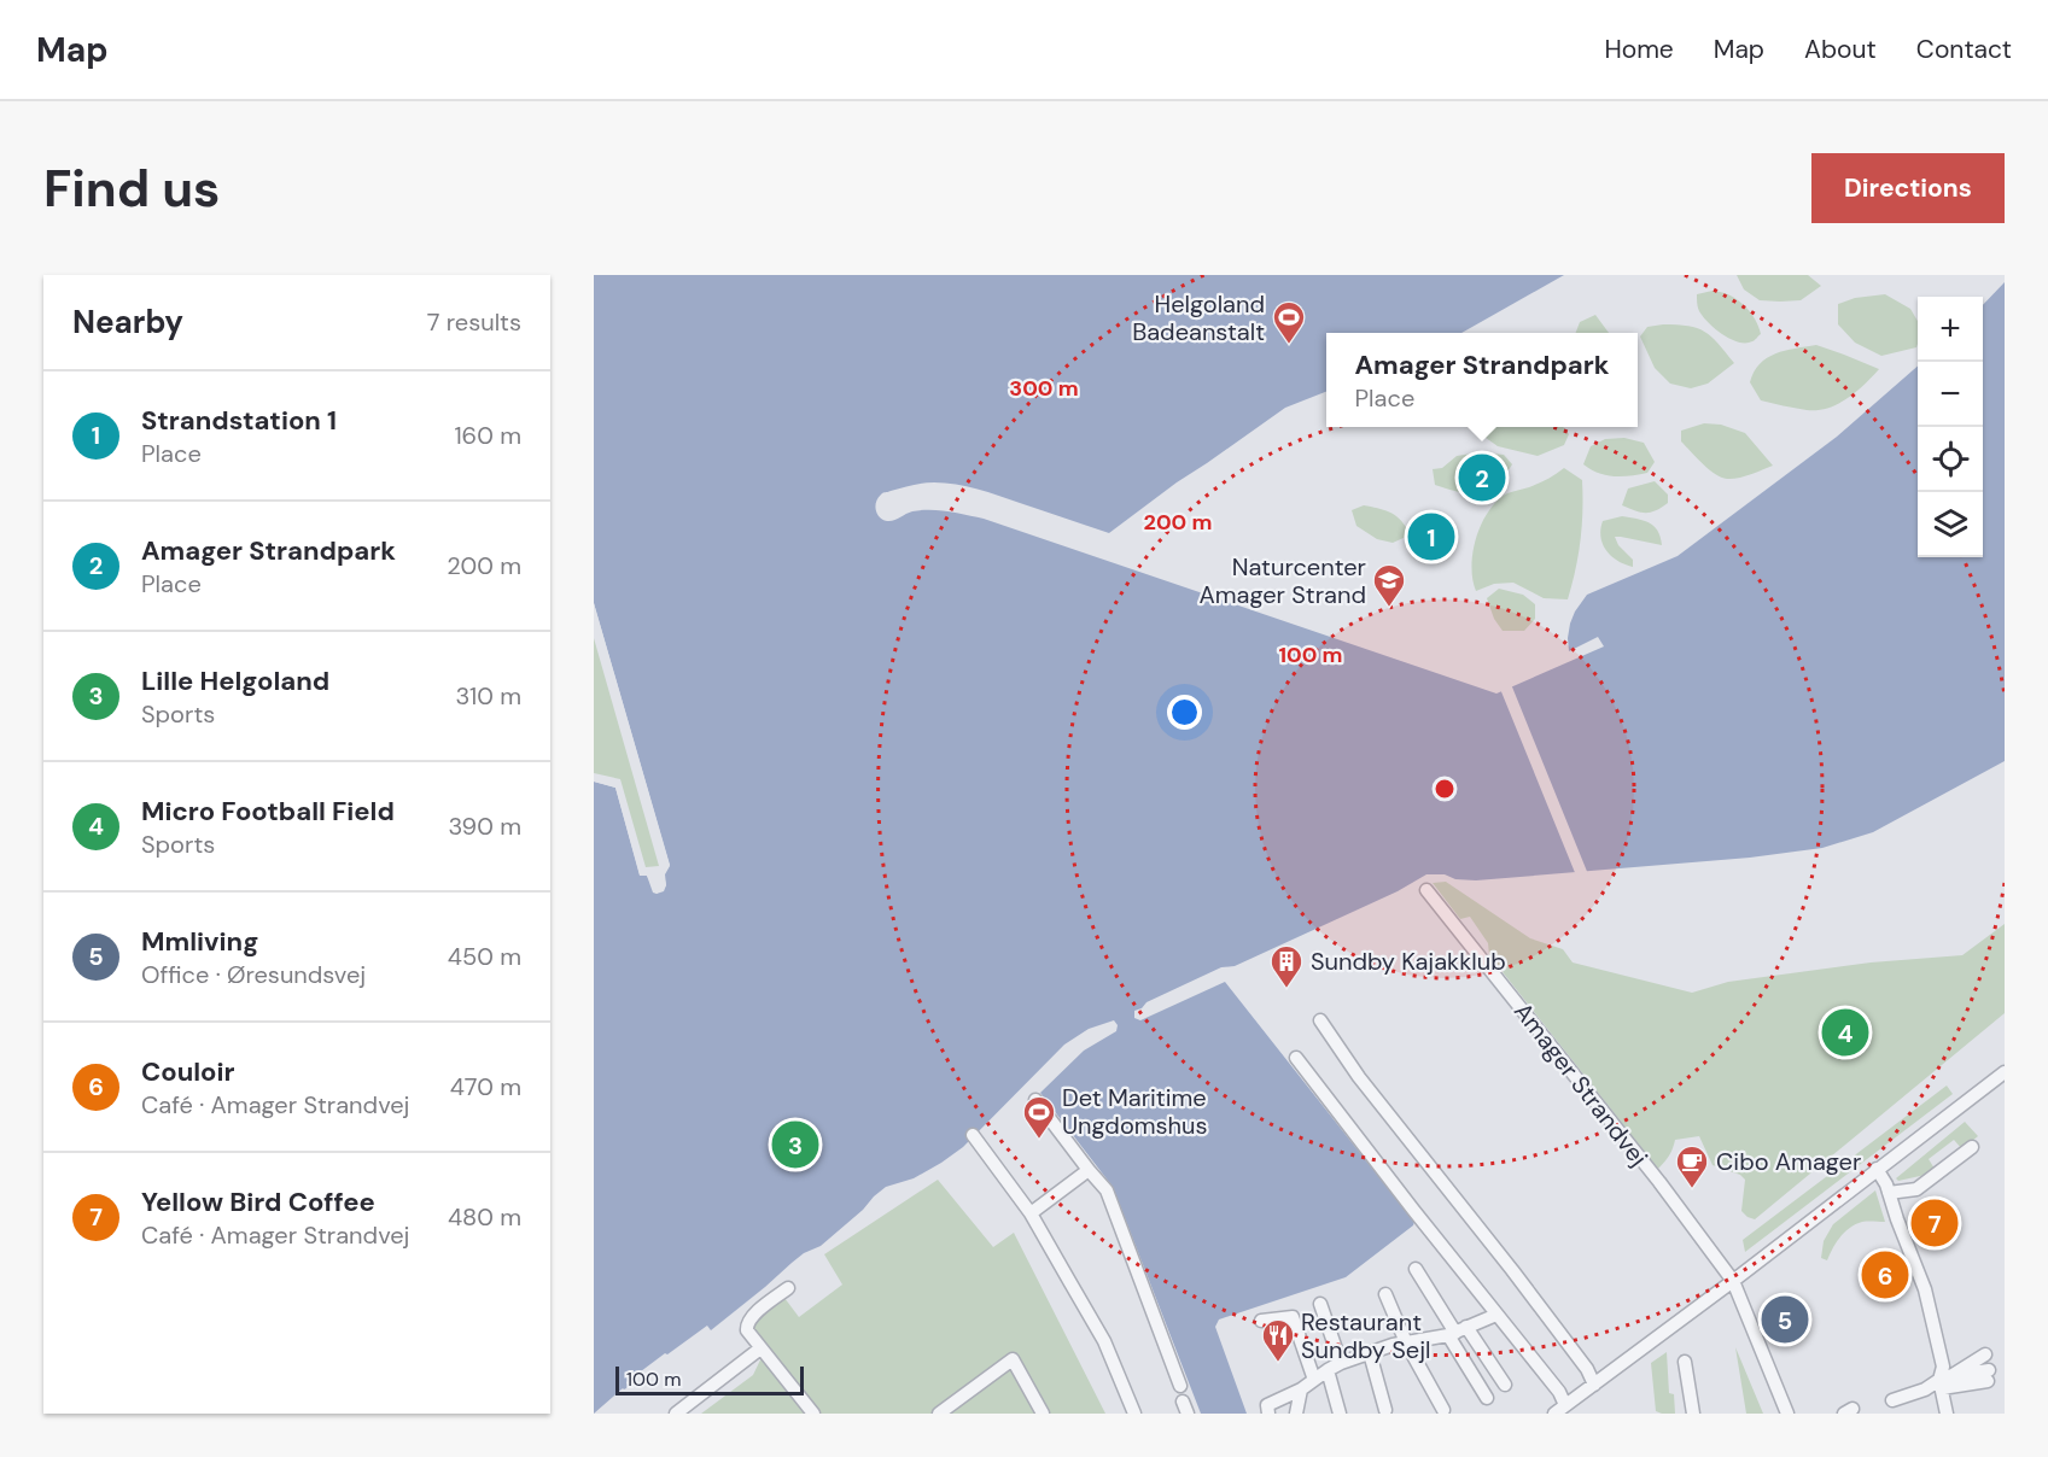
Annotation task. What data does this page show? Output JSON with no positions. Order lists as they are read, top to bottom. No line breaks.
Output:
{"streets":{"street":["Amager Strandvej"]},"places":{"sports":["Helgoland Badeanstalt","Det Maritime Ungdomshus"],"school or university":["Naturcenter Amager Strand"],"building":["Sundby Kajakklub"],"cafe":["Cibo Amager"],"restaurant":["Restaurant Sundby Sejl"]},"scale_bar":"100 m","page":{"header":"Map","nav":["Home","Map","About","Contact"],"buttons":"Directions","title":"Find us","heading":["Nearby","7 results"],"map_buttons":["+","−"],"popup":["Amager Strandpark","Place"],"list":[{"mark":"1","name":"Strandstation 1","note":"Place","value":"160 m"},{"mark":"2","name":"Amager Strandpark","note":"Place","value":"200 m"},{"mark":"3","name":"Lille Helgoland","note":"Sports","value":"310 m"},{"mark":"4","name":"Micro Football Field","note":"Sports","value":"390 m"},{"mark":"5","name":"Mmliving","note":"Office · Øresundsvej","value":"450 m"},{"mark":"6","name":"Couloir","note":"Café · Amager Strandvej","value":"470 m"},{"mark":"7","name":"Yellow Bird Coffee","note":"Café · Amager Strandvej","value":"480 m"}],"pins":["2","1","4","3","7","6","5"],"scale":"100 m"},"rings":["300 m","200 m","100 m"]}
